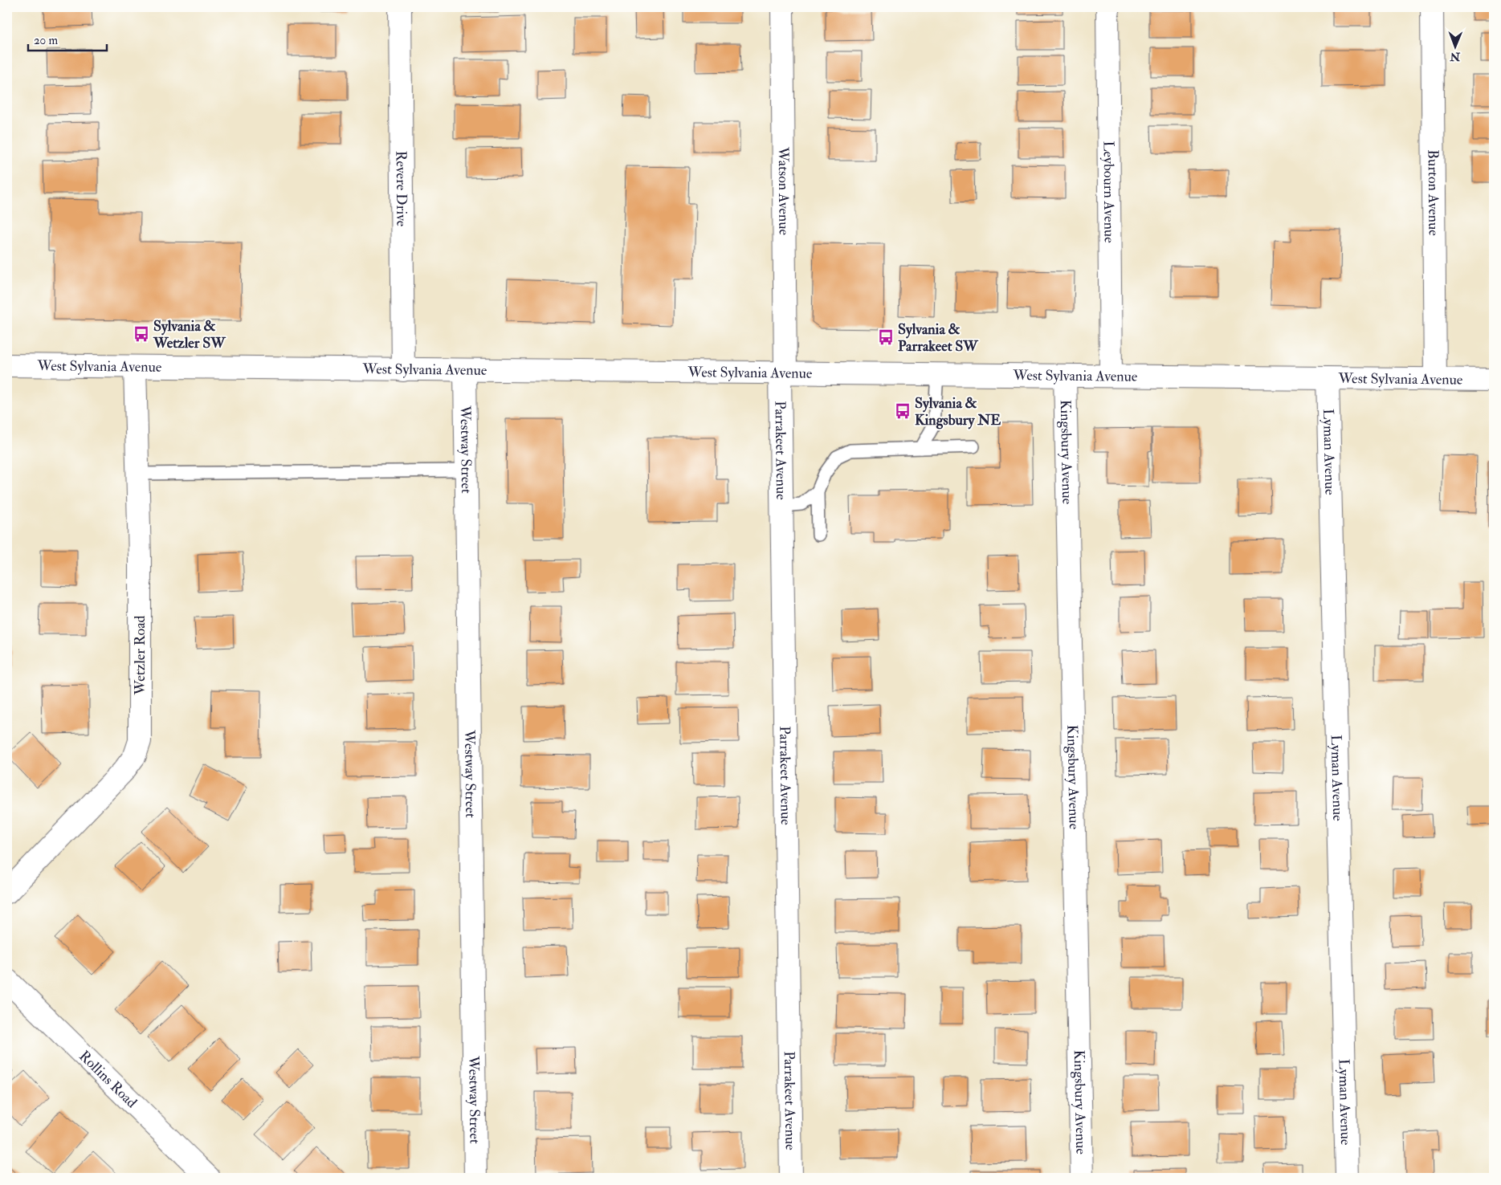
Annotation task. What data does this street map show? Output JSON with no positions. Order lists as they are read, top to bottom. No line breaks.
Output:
{"streets":{"street":["Revere Drive","Watson Avenue","Leybourn Avenue","Burton Avenue","West Sylvania Avenue","Westway Street","Parrakeet Avenue","Kingsbury Avenue","Lyman Avenue","Wetzler Road","Rollins Road"]},"crossings":[["Revere Drive","West Sylvania Avenue"],["Watson Avenue","West Sylvania Avenue"],["Watson Avenue","Parrakeet Avenue"],["Leybourn Avenue","West Sylvania Avenue"],["Burton Avenue","West Sylvania Avenue"],["West Sylvania Avenue","Westway Street"],["West Sylvania Avenue","Parrakeet Avenue"],["West Sylvania Avenue","Kingsbury Avenue"],["West Sylvania Avenue","Lyman Avenue"],["West Sylvania Avenue","Wetzler Road"]],"places":{"bus stop":["Sylvania & Wetzler SW","Sylvania & Parrakeet SW","Sylvania & Kingsbury NE"]},"scale_bar":"20 m","north":"bottom"}
